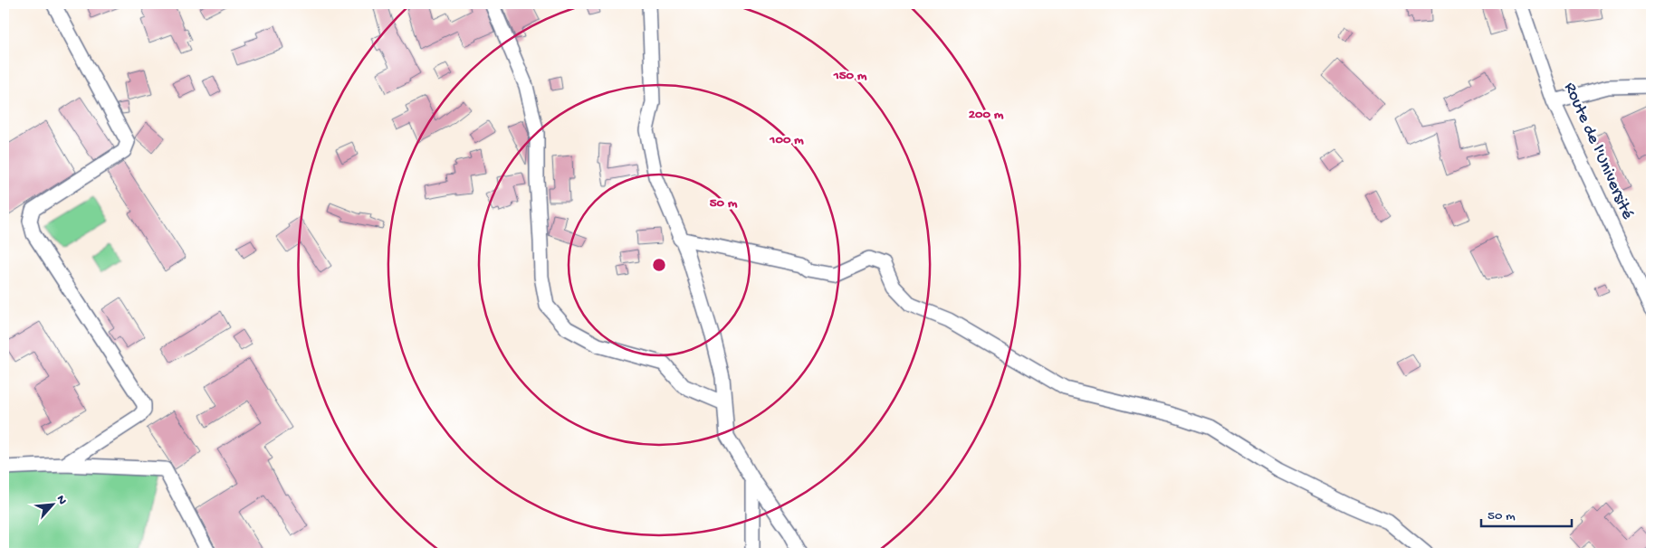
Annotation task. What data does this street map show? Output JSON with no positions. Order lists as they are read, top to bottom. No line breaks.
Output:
{"streets":{"street":["Route de l'Université"]},"scale_bar":"50 m","north":"top right","rings":["150 m","200 m","100 m","50 m"]}
